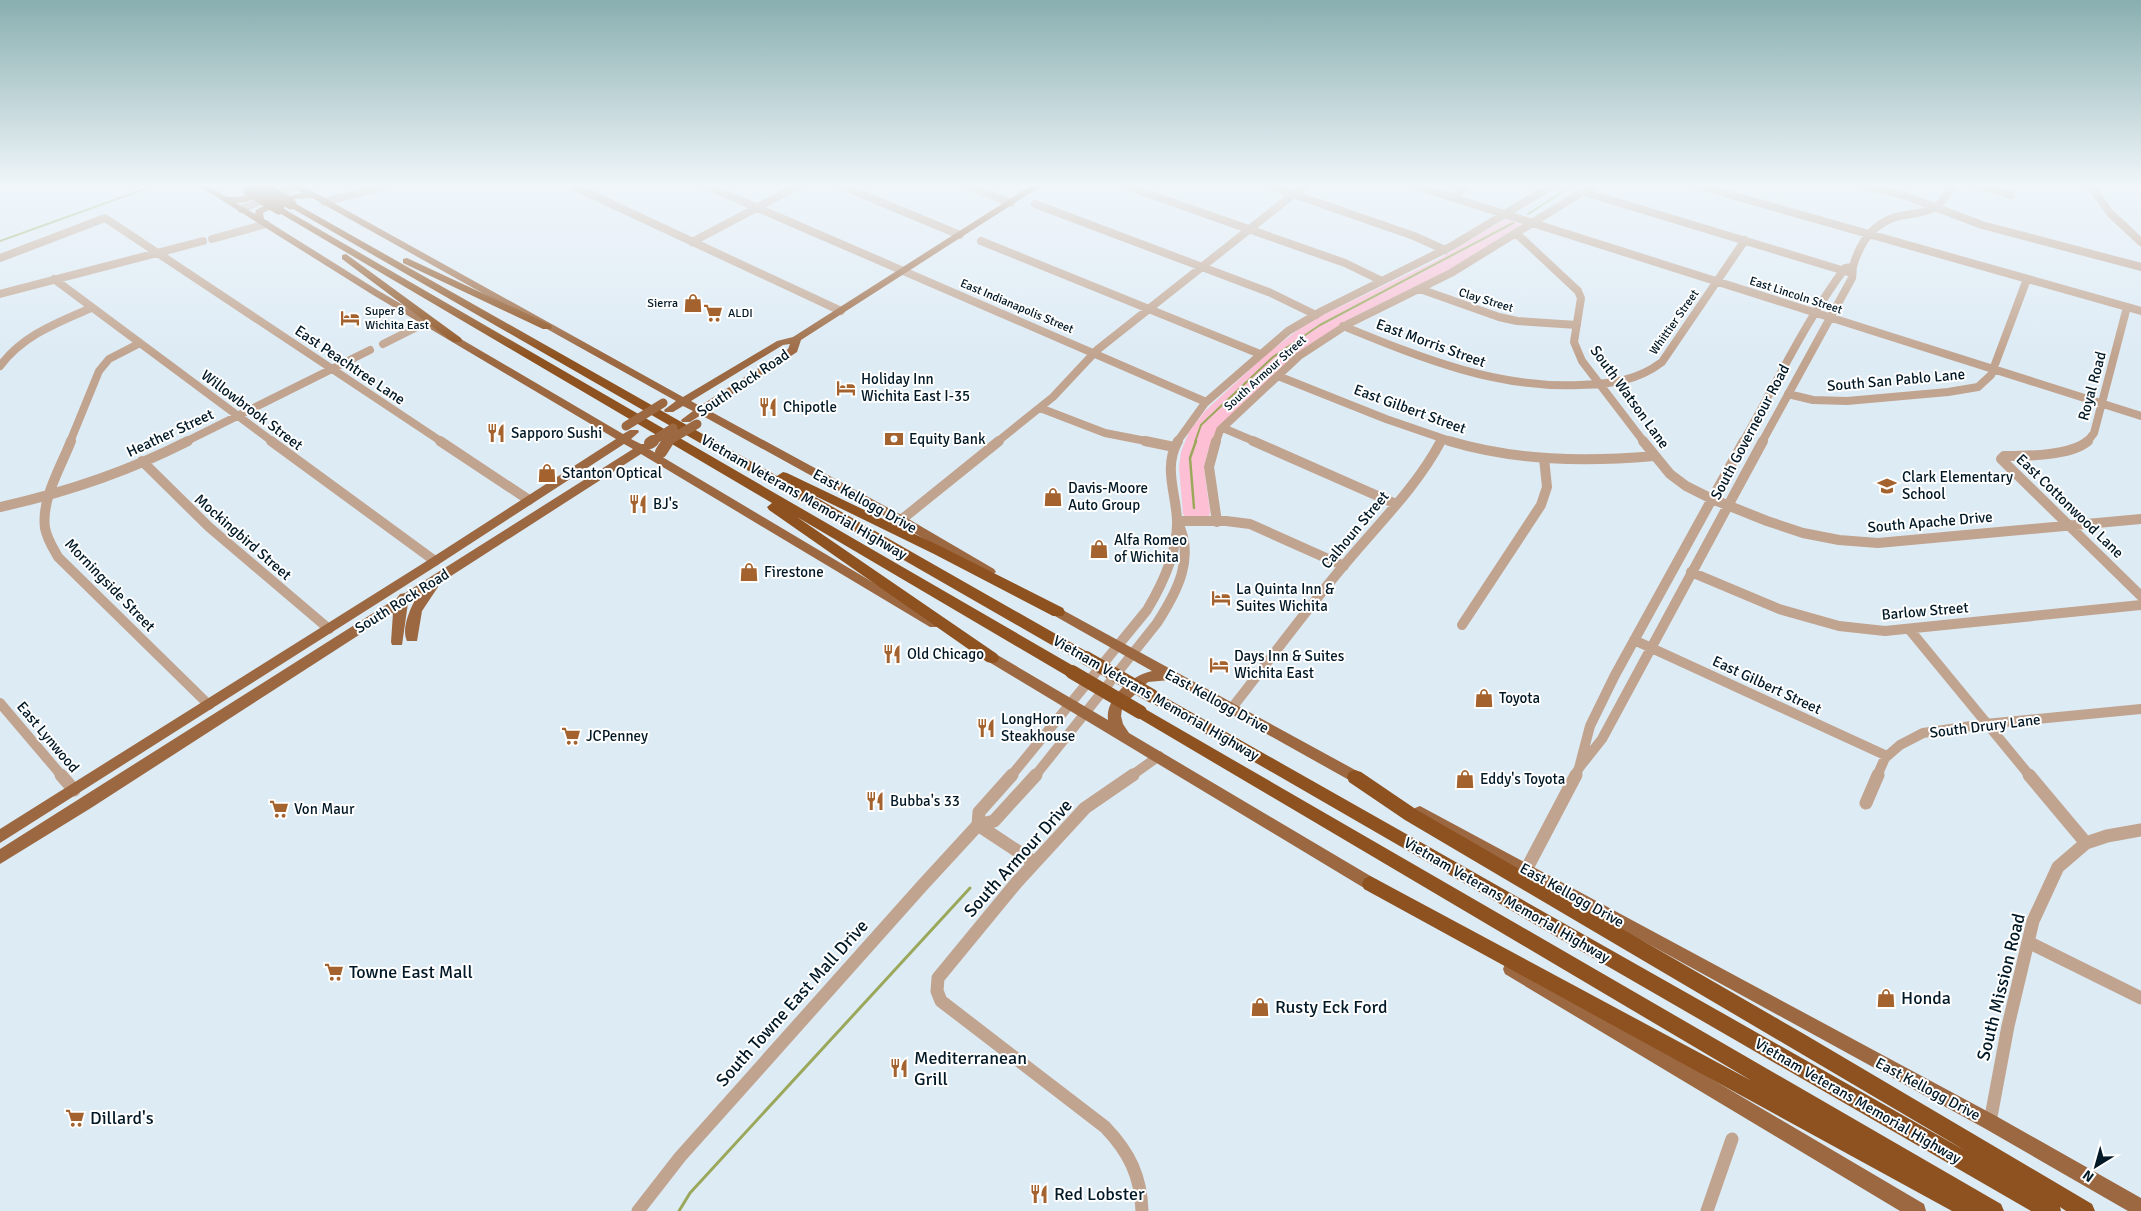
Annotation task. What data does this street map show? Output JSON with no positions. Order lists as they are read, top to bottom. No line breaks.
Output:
{"streets":{"highway":["Vietnam Veterans Memorial Highway"],"main road":["South Rock Road","East Kellogg Drive"],"street":["East Lincoln Street","Clay Street","East Indianapolis Street","Whittier Street","East Morris Street","East Peachtree Lane","South Armour Street","South San Pablo Lane","Royal Road","South Watson Lane","East Gilbert Street","Willowbrook Street","South Governeour Road","Heather Street","East Cottonwood Lane","South Apache Drive","Calhoun Street","Mockingbird Street","Morningside Street","Barlow Street","South Drury Lane","East Lynwood","South Armour Drive","South Mission Road","South Towne East Mall Drive"]},"crossings":[["East Lincoln Street","Whittier Street"],["East Lincoln Street","South San Pablo Lane"],["East Lincoln Street","Royal Road"],["East Lincoln Street","South Governeour Road"],["Clay Street","South Armour Street"],["Clay Street","South Watson Lane"],["East Indianapolis Street","South Armour Street"],["East Indianapolis Street","South Rock Road"],["Whittier Street","East Morris Street"],["Whittier Street","South Watson Lane"],["East Morris Street","South Armour Street"],["East Morris Street","South Watson Lane"],["East Peachtree Lane","South Rock Road"],["East Peachtree Lane","Heather Street"],["South Armour Street","East Gilbert Street"],["South Armour Street","East Kellogg Drive"],["South Armour Street","South Towne East Mall Drive"],["South San Pablo Lane","South Governeour Road"],["South Rock Road","Willowbrook Street"],["South Rock Road","Vietnam Veterans Memorial Highway"],["South Rock Road","East Kellogg Drive"],["South Rock Road","Mockingbird Street"],["South Rock Road","Morningside Street"],["South Rock Road","East Lynwood"],["Royal Road","East Cottonwood Lane"],["South Watson Lane","East Gilbert Street"],["South Watson Lane","South Governeour Road"],["South Watson Lane","South Apache Drive"],["East Gilbert Street","South Governeour Road"],["East Gilbert Street","Calhoun Street"],["East Gilbert Street","South Drury Lane"],["Willowbrook Street","Heather Street"],["Willowbrook Street","Morningside Street"],["South Governeour Road","East Kellogg Drive"],["South Governeour Road","South Apache Drive"],["South Governeour Road","Barlow Street"],["Heather Street","Mockingbird Street"],["Heather Street","Morningside Street"],["Vietnam Veterans Memorial Highway","East Kellogg Drive"],["East Kellogg Drive","Calhoun Street"],["East Kellogg Drive","South Mission Road"],["East Cottonwood Lane","South Apache Drive"]],"places":{"shop":["Sierra","Stanton Optical","Davis-Moore Auto Group","Alfa Romeo of Wichita","Firestone","Toyota","Eddy's Toyota","Honda","Rusty Eck Ford"],"supermarket":["ALDI","JCPenney","Von Maur","Towne East Mall","Dillard's"],"hotel":["Super 8 Wichita East","Holiday Inn Wichita East I-35","La Quinta Inn & Suites Wichita","Days Inn & Suites Wichita East"],"restaurant":["Chipotle","Sapporo Sushi","BJ's","Old Chicago","LongHorn Steakhouse","Bubba's 33","Mediterranean Grill","Red Lobster"],"bank":["Equity Bank"],"school or university":["Clark Elementary School"]},"north":"bottom left"}
